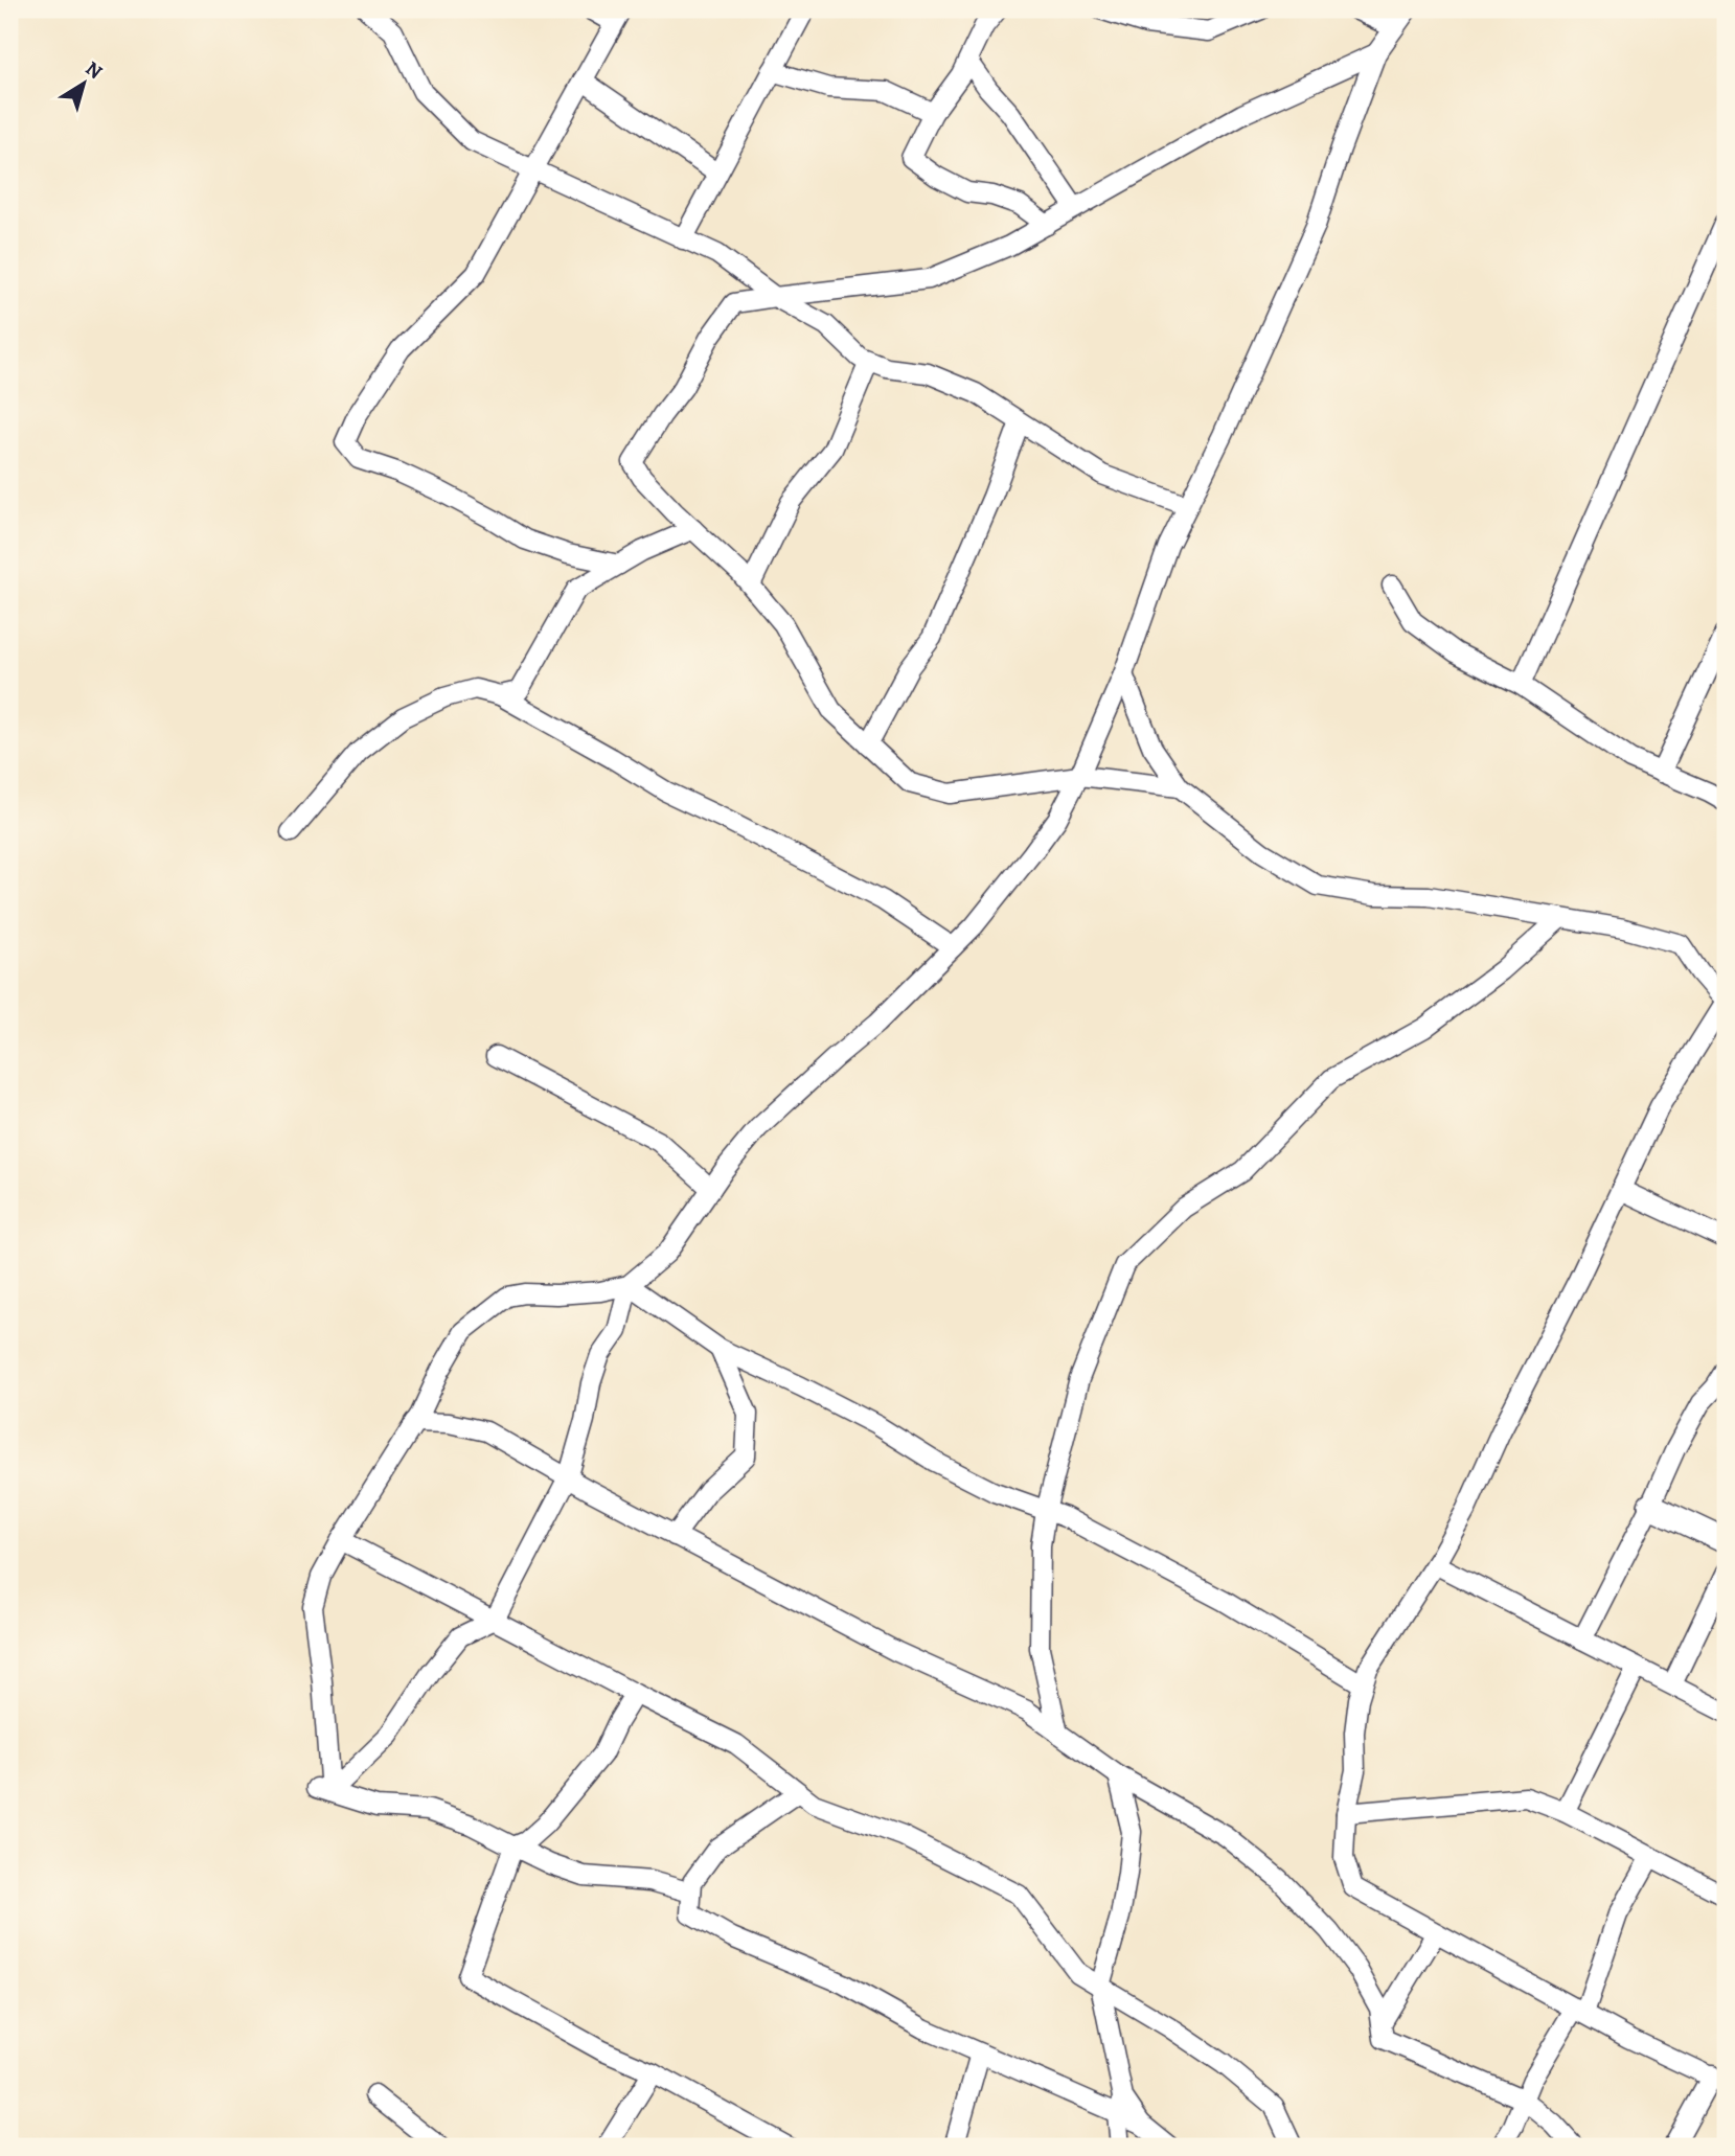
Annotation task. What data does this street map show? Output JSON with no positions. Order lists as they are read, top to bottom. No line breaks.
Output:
{"north":"top right"}
